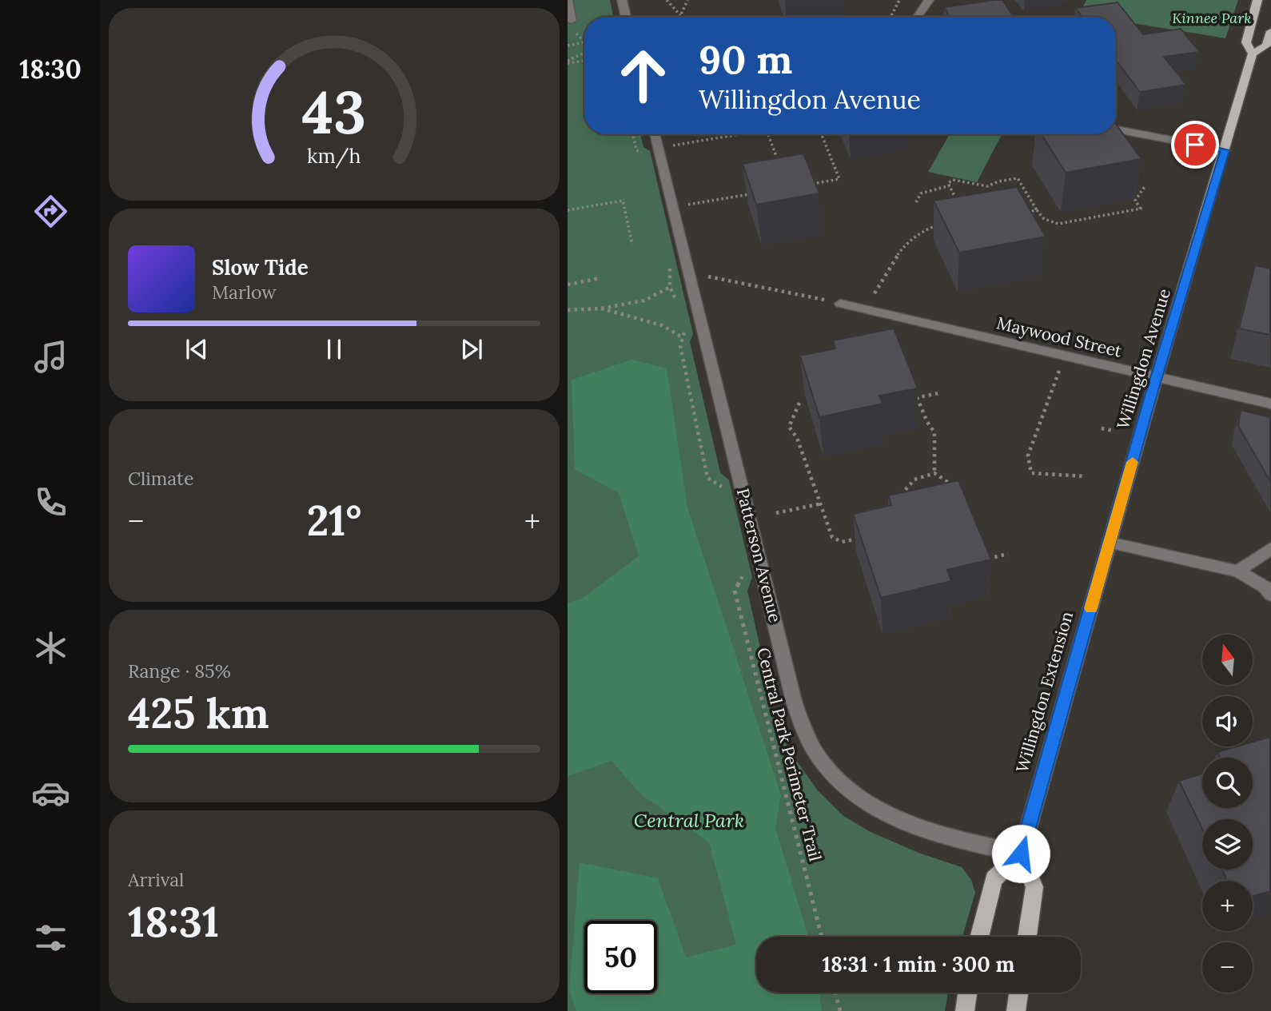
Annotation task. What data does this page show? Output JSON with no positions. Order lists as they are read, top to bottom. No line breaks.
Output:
{"streets":{"main road":["Willingdon Avenue","Willingdon Extension"],"street":["Maywood Street","Patterson Avenue"],"path":["Central Park Perimeter Trail"]},"crossings":[["Maywood Street","Willingdon Avenue"],["Willingdon Avenue","Willingdon Extension"],["Patterson Avenue","Willingdon Extension"]],"parks":["Kinnee Park","Central Park"],"north":"top","page":{"tabs":"18:30","turn":["90 m","Willingdon Avenue"],"song":["Slow Tide","Marlow"],"tile":["Climate",["Range · 85%","425 km"],["Arrival","18:31"]],"heat":["−","21°","+"],"map_buttons":["+","−"],"limit":"50","trip":"18:31 · 1 min · 300 m","gauge":["43","km/h"]}}
